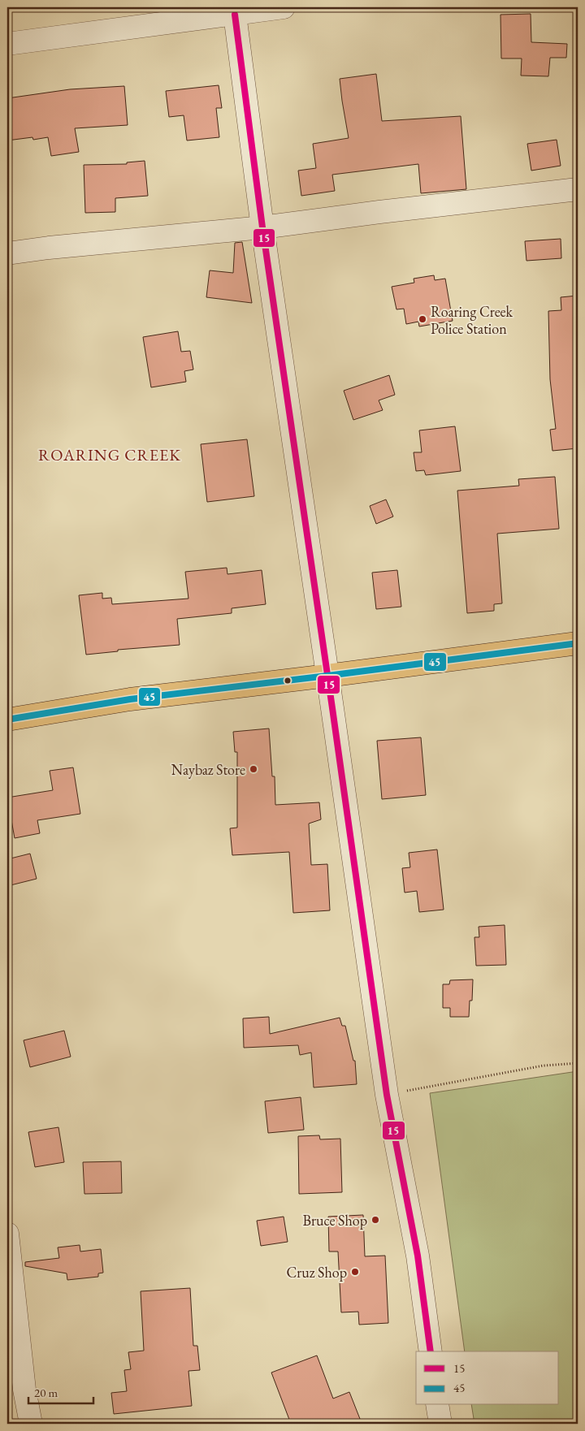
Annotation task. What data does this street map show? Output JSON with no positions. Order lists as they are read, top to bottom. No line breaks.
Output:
{"districts":["ROARING CREEK"],"places":["Roaring Creek Police Station","Naybaz Store","Bruce Shop","Cruz Shop"],"lines":["transit line 15","transit line 45"],"legend":["15","45"],"scale_bar":"20 m"}
